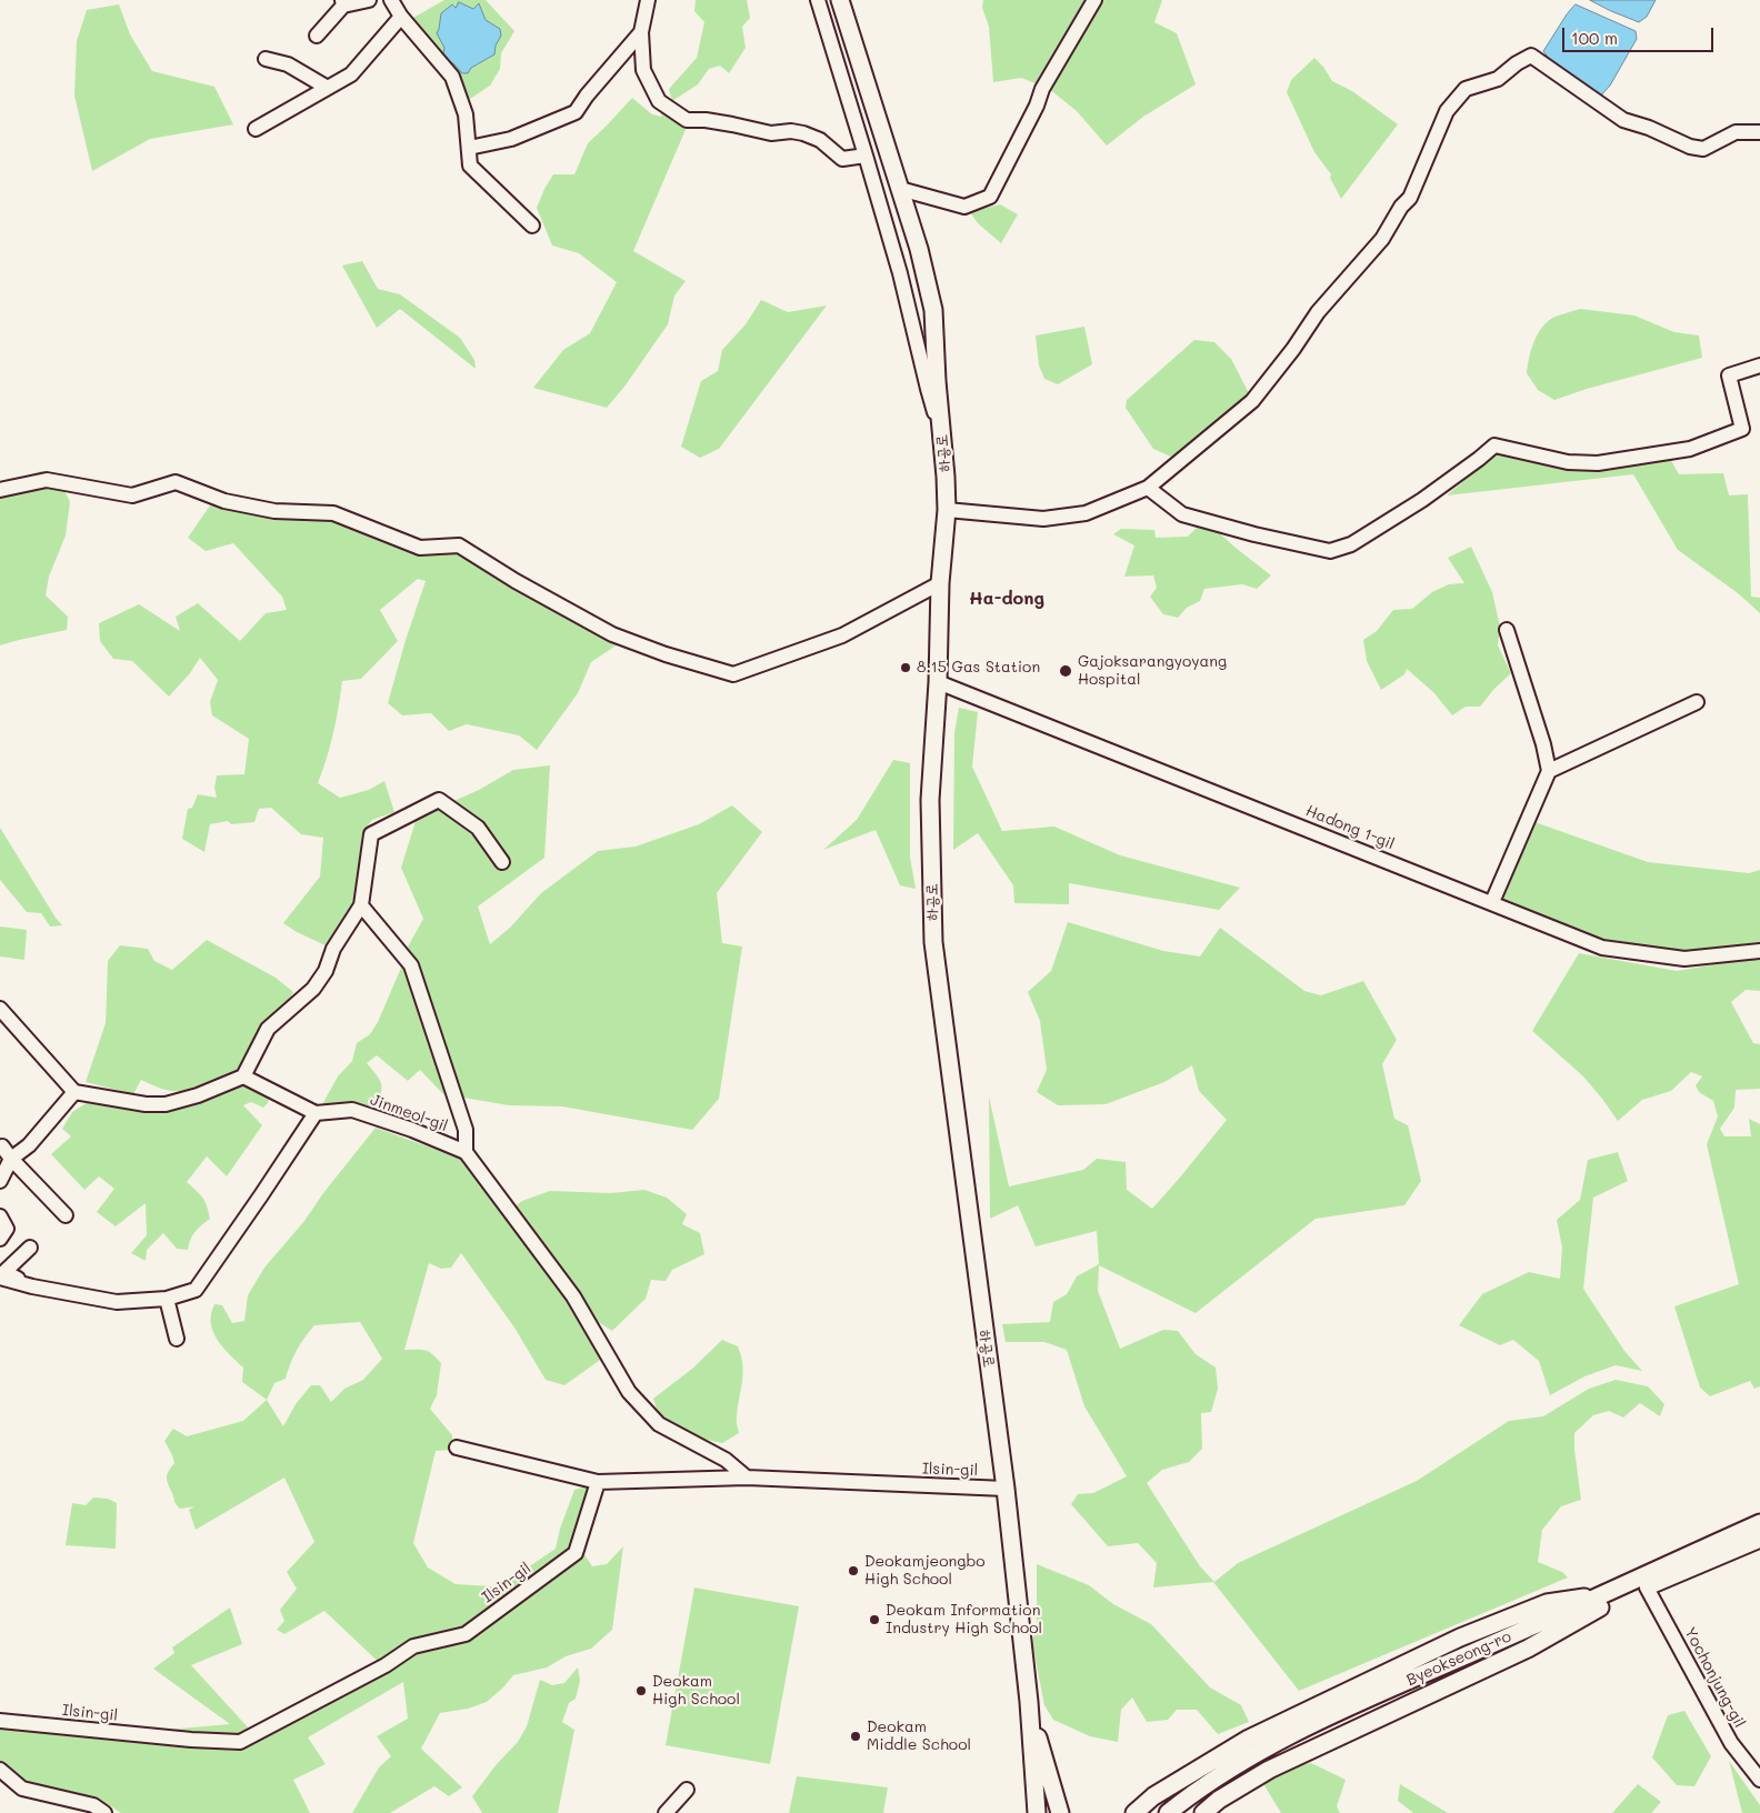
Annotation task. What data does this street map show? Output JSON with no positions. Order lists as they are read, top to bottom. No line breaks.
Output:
{"streets":{"main road":["하공로","Byeokseong-ro"],"street":["Hadong 1-gil","Jinmeol-gil","Ilsin-gil","Yochonjung-gil"]},"crossings":[["하공로","Hadong 1-gil"],["하공로","Ilsin-gil"],["Byeokseong-ro","Yochonjung-gil"]],"districts":["Ha-dong"],"places":["8.15 Gas Station","Gajoksarangyoyang Hospital","Deokamjeongbo High School","Deokam Information Industry High School","Deokam High School","Deokam Middle School"],"scale_bar":"100 m"}
